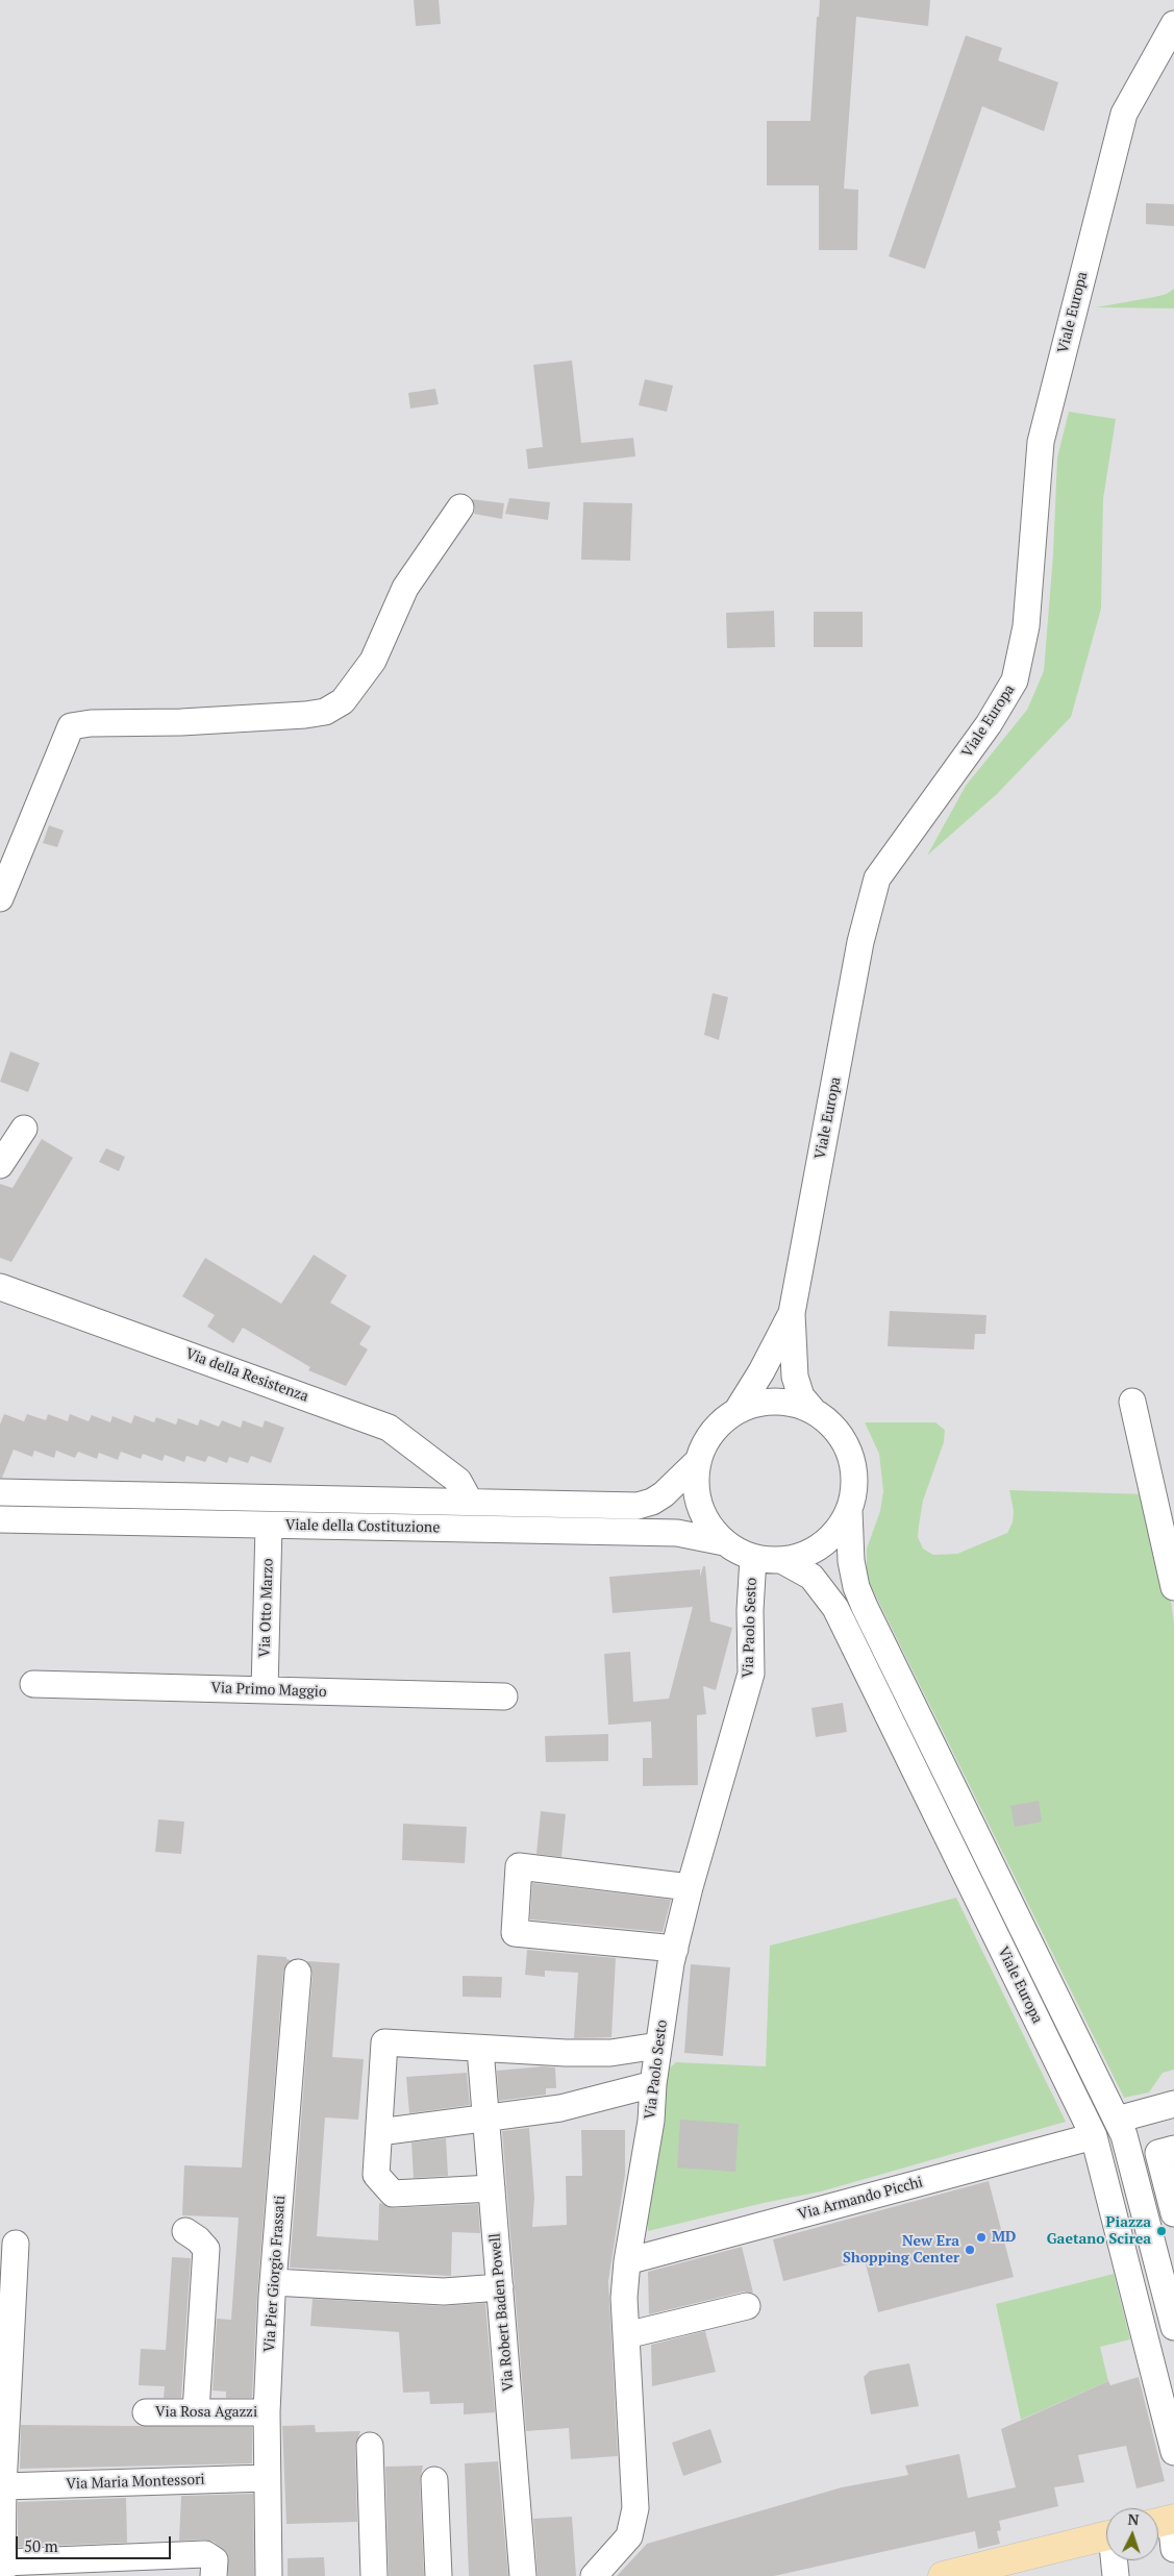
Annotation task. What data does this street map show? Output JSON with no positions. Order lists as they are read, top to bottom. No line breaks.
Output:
{"streets":{"street":["Viale Europa","Via della Resistenza","Viale della Costituzione","Via Otto Marzo","Via Paolo Sesto","Via Primo Maggio","Via Armando Picchi","Via Pier Giorgio Frassati","Via Robert Baden Powell","Via Rosa Agazzi","Via Maria Montessori"]},"crossings":[["Viale Europa","Viale della Costituzione"],["Viale Europa","Via Paolo Sesto"],["Viale Europa","Via Armando Picchi"],["Via della Resistenza","Viale della Costituzione"],["Viale della Costituzione","Via Otto Marzo"],["Viale della Costituzione","Via Paolo Sesto"],["Via Otto Marzo","Via Primo Maggio"],["Via Paolo Sesto","Via Armando Picchi"],["Via Pier Giorgio Frassati","Via Rosa Agazzi"],["Via Pier Giorgio Frassati","Via Maria Montessori"]],"places":["Piazza Gaetano Scirea","MD","New Era Shopping Center"],"scale_bar":"50 m","north":"top"}
